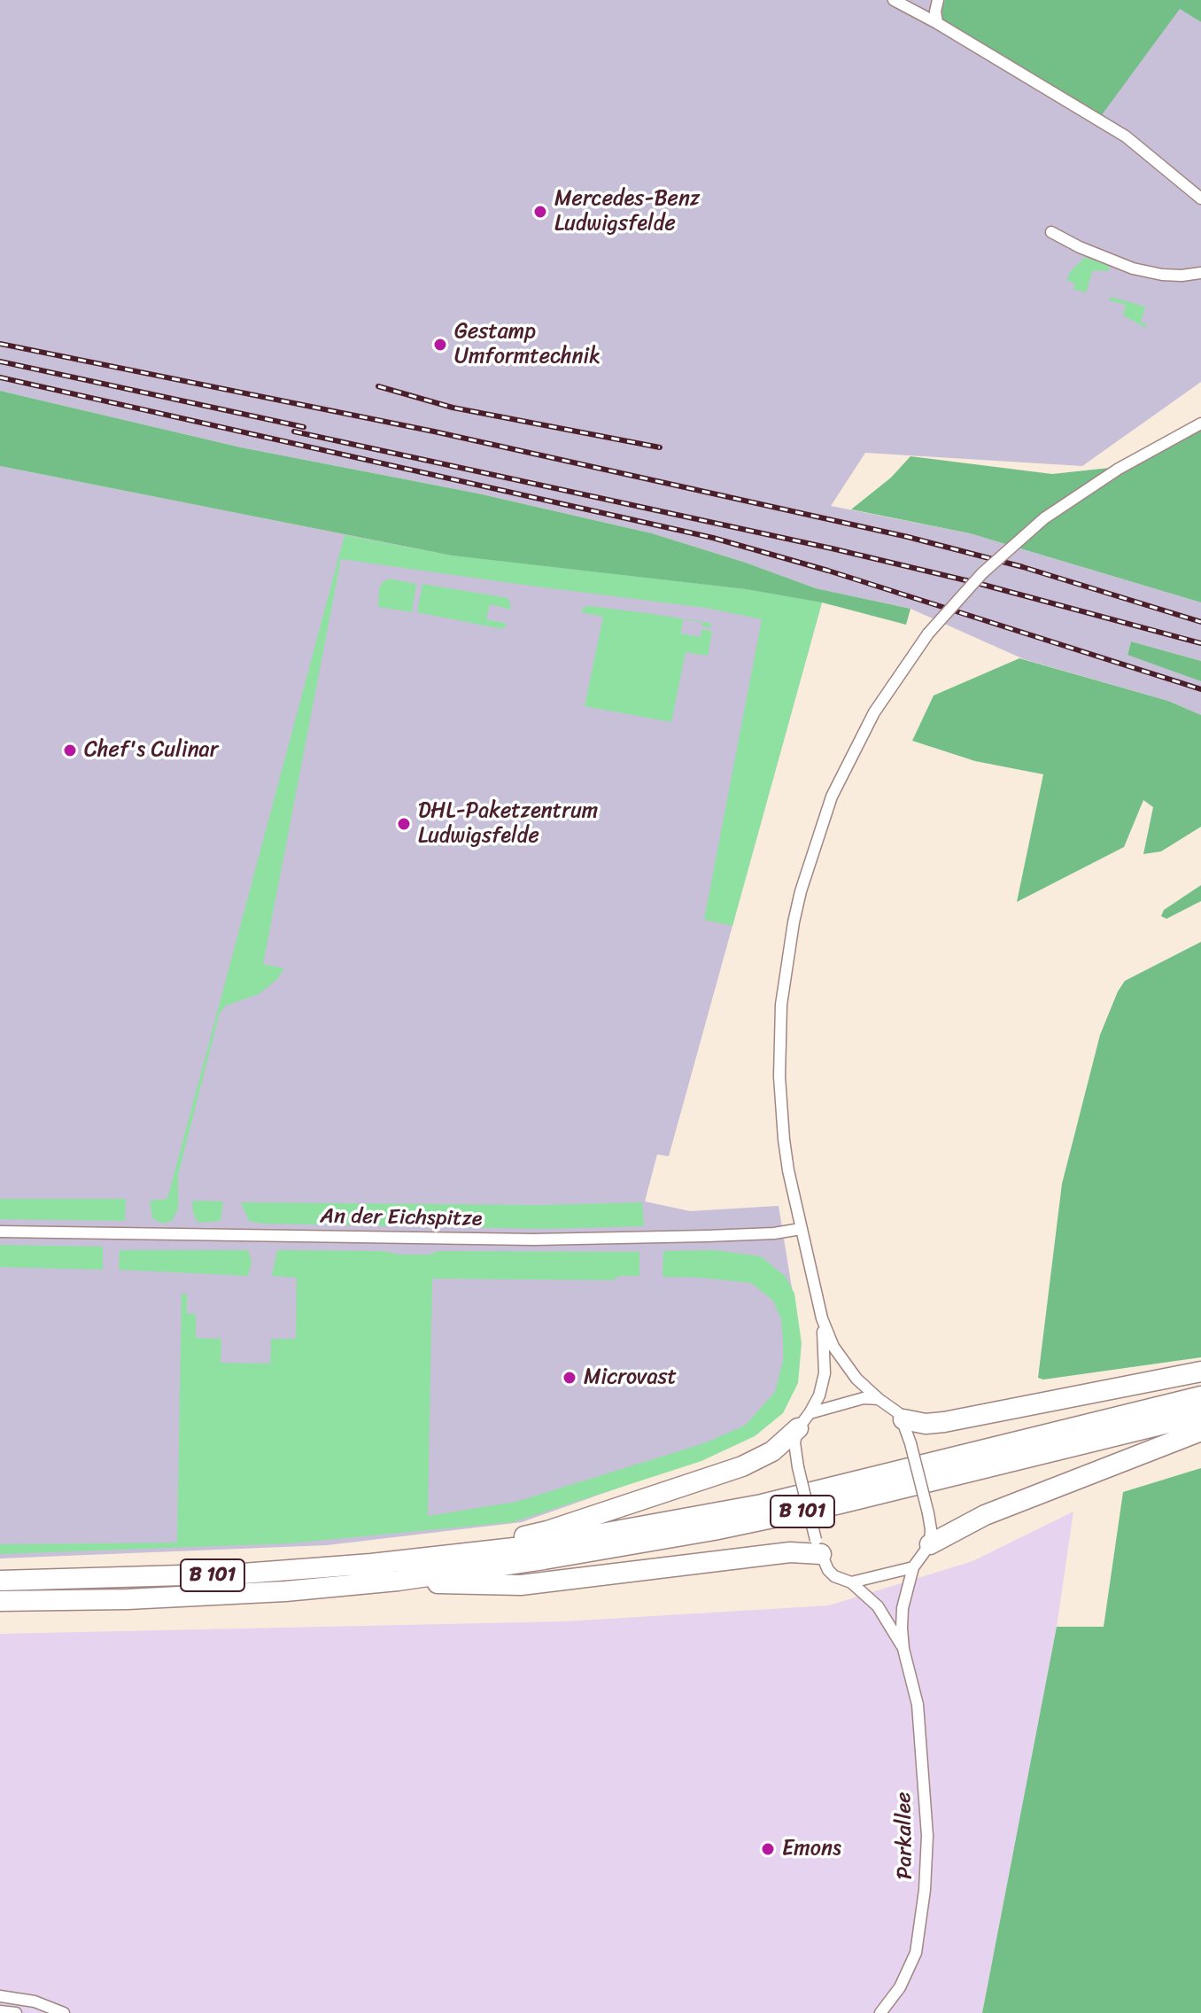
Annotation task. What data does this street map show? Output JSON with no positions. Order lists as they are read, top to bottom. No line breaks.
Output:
{"streets":{"highway":["B 101"],"street":["An der Eichspitze","Parkallee"]},"places":["Mercedes-Benz Ludwigsfelde","Gestamp Umformtechnik","Chef's Culinar","DHL-Paketzentrum Ludwigsfelde","Microvast","Emons"]}
